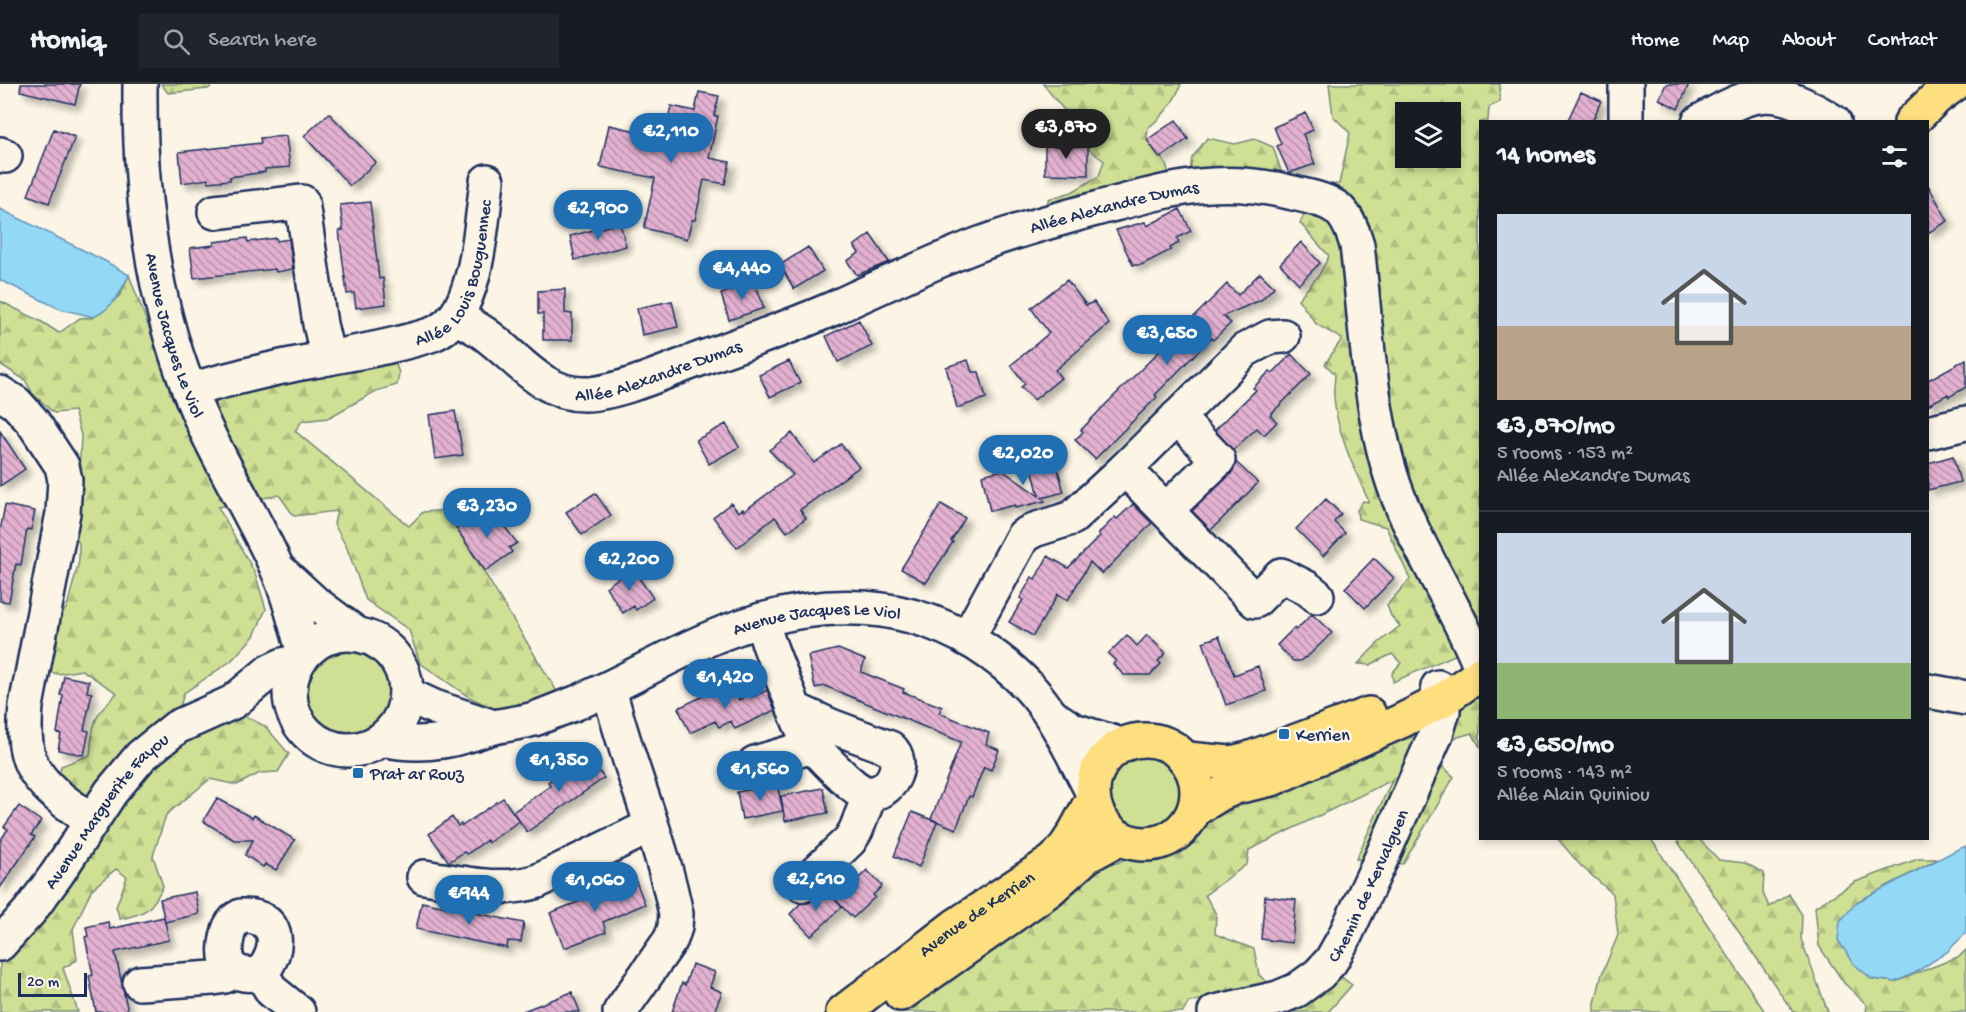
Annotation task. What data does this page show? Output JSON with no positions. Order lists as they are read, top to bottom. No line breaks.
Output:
{"streets":{"main road":["Avenue de Kerrien"],"street":["Allée Alexandre Dumas","Allée Louis Bouguennec","Avenue Jacques Le Viol","Avenue Marguerite Fayou","Chemin de Kervalguen"]},"crossings":[["Allée Alexandre Dumas","Allée Louis Bouguennec"],["Allée Louis Bouguennec","Avenue Jacques Le Viol"],["Avenue Jacques Le Viol","Avenue Marguerite Fayou"],["Avenue Jacques Le Viol","Avenue de Kerrien"]],"places":{"transit":["Kerrien","Prat ar Rouz"]},"scale_bar":"20 m","page":{"header":"Homiq","search":"Search here","nav":["Home","Map","About","Contact"],"price":["€3,870","€2,110","€2,900","€4,440","€3,650","€2,020","€3,230","€2,200","€1,420","€1,350","€1,560","€2,610","€1,060","€944"],"heading":"14 homes","list":[{"name":"€3,870/mo","note":"5 rooms · 153 m² · Allée Alexandre Dumas"},{"name":"€3,650/mo","note":"5 rooms · 143 m² · Allée Alain Quiniou"}],"scale":"20 m"}}
